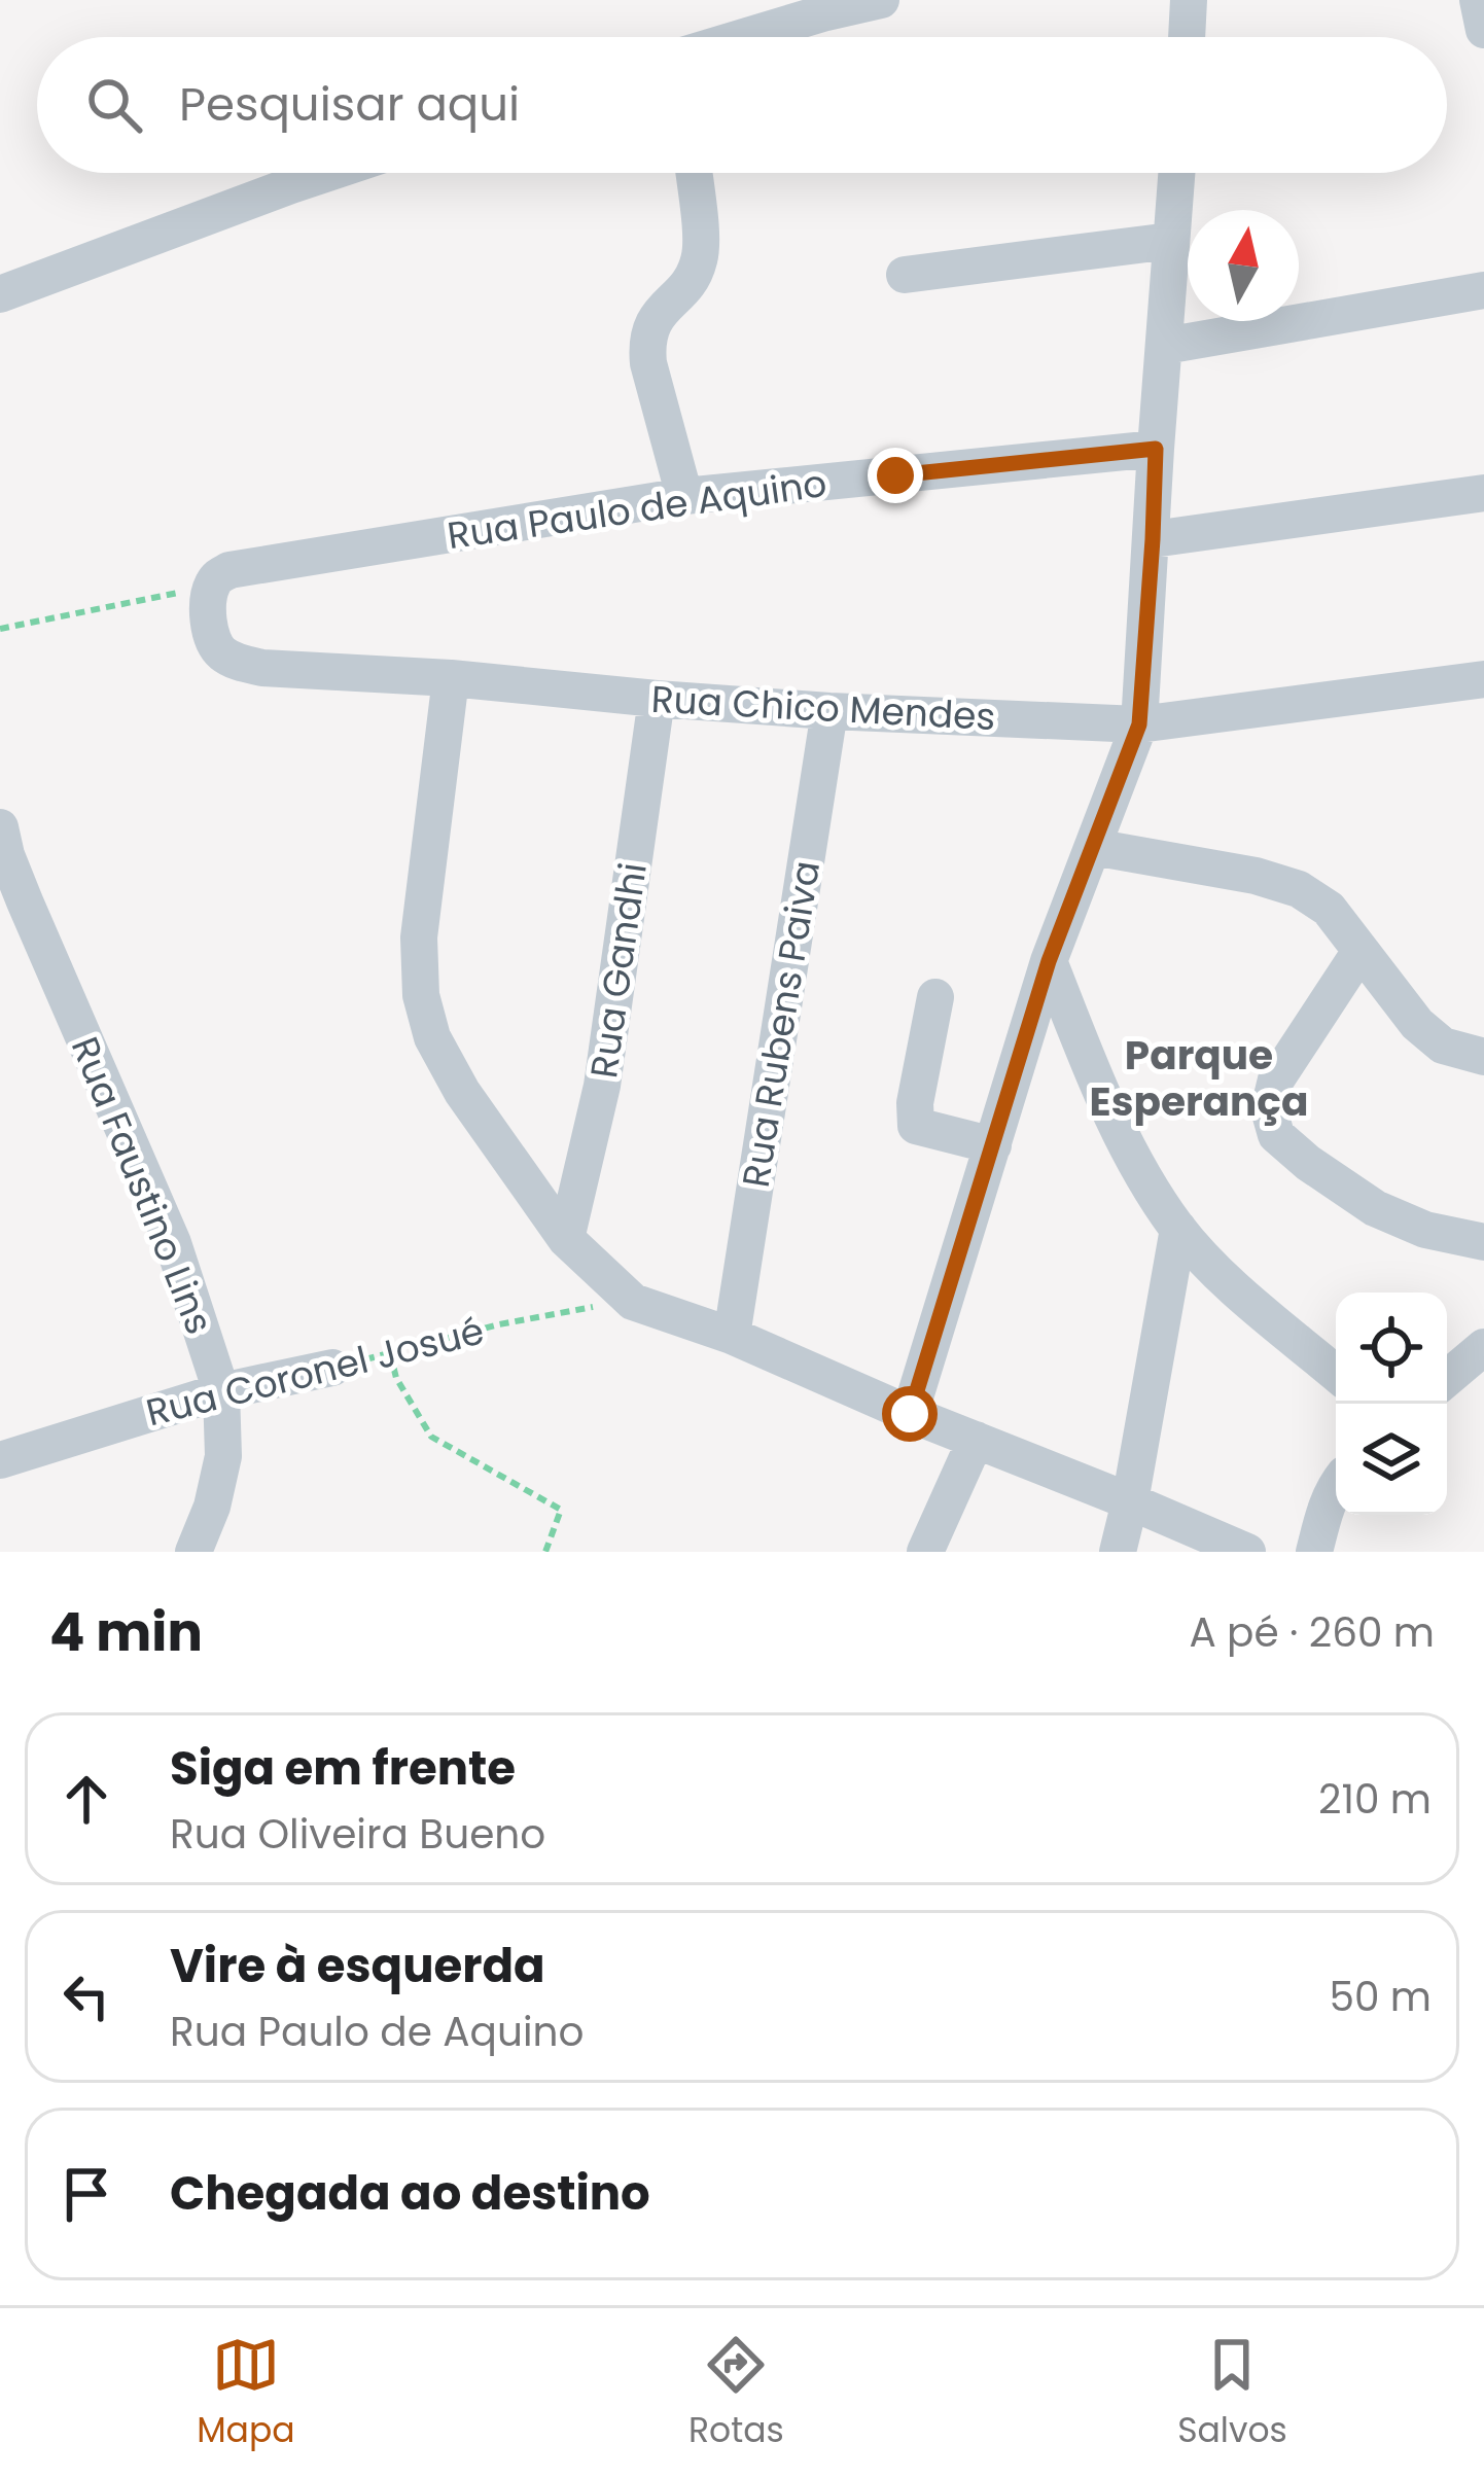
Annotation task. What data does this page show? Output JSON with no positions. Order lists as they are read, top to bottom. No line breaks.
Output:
{"streets":{"street":["Rua Paulo de Aquino","Rua Chico Mendes","Rua Gandhi","Rua Rubens Paiva","Rua Faustino Lins","Rua Coronel Josué"]},"crossings":[["Rua Paulo de Aquino","Rua Chico Mendes"],["Rua Chico Mendes","Rua Gandhi"],["Rua Chico Mendes","Rua Rubens Paiva"],["Rua Faustino Lins","Rua Coronel Josué"]],"districts":["Parque Esperança"],"north":"top","page":{"search":"Pesquisar aqui","heading":["4 min","A pé · 260 m"],"list":[["Siga em frente","Rua Oliveira Bueno","210 m"],["Vire à esquerda","Rua Paulo de Aquino","50 m"],"Chegada ao destino"],"nav":["Mapa","Rotas","Salvos"]}}
